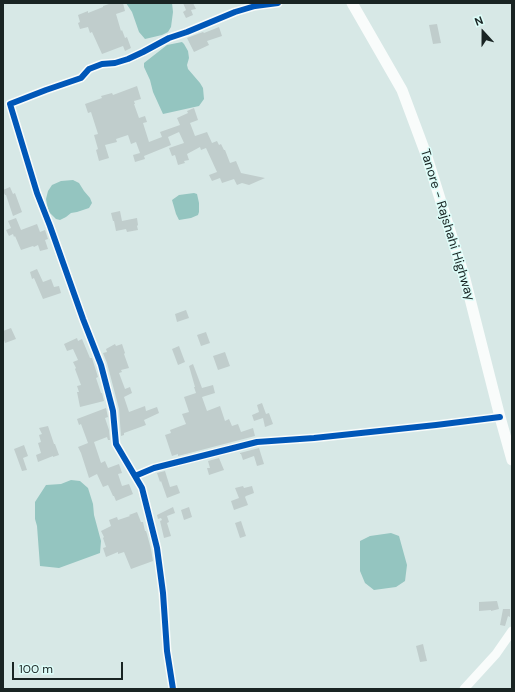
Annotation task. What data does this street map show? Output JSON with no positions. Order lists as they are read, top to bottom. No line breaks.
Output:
{"streets":{"main road":["Tanore - Rajshahi Highway"]},"scale_bar":"100 m","north":"top"}
